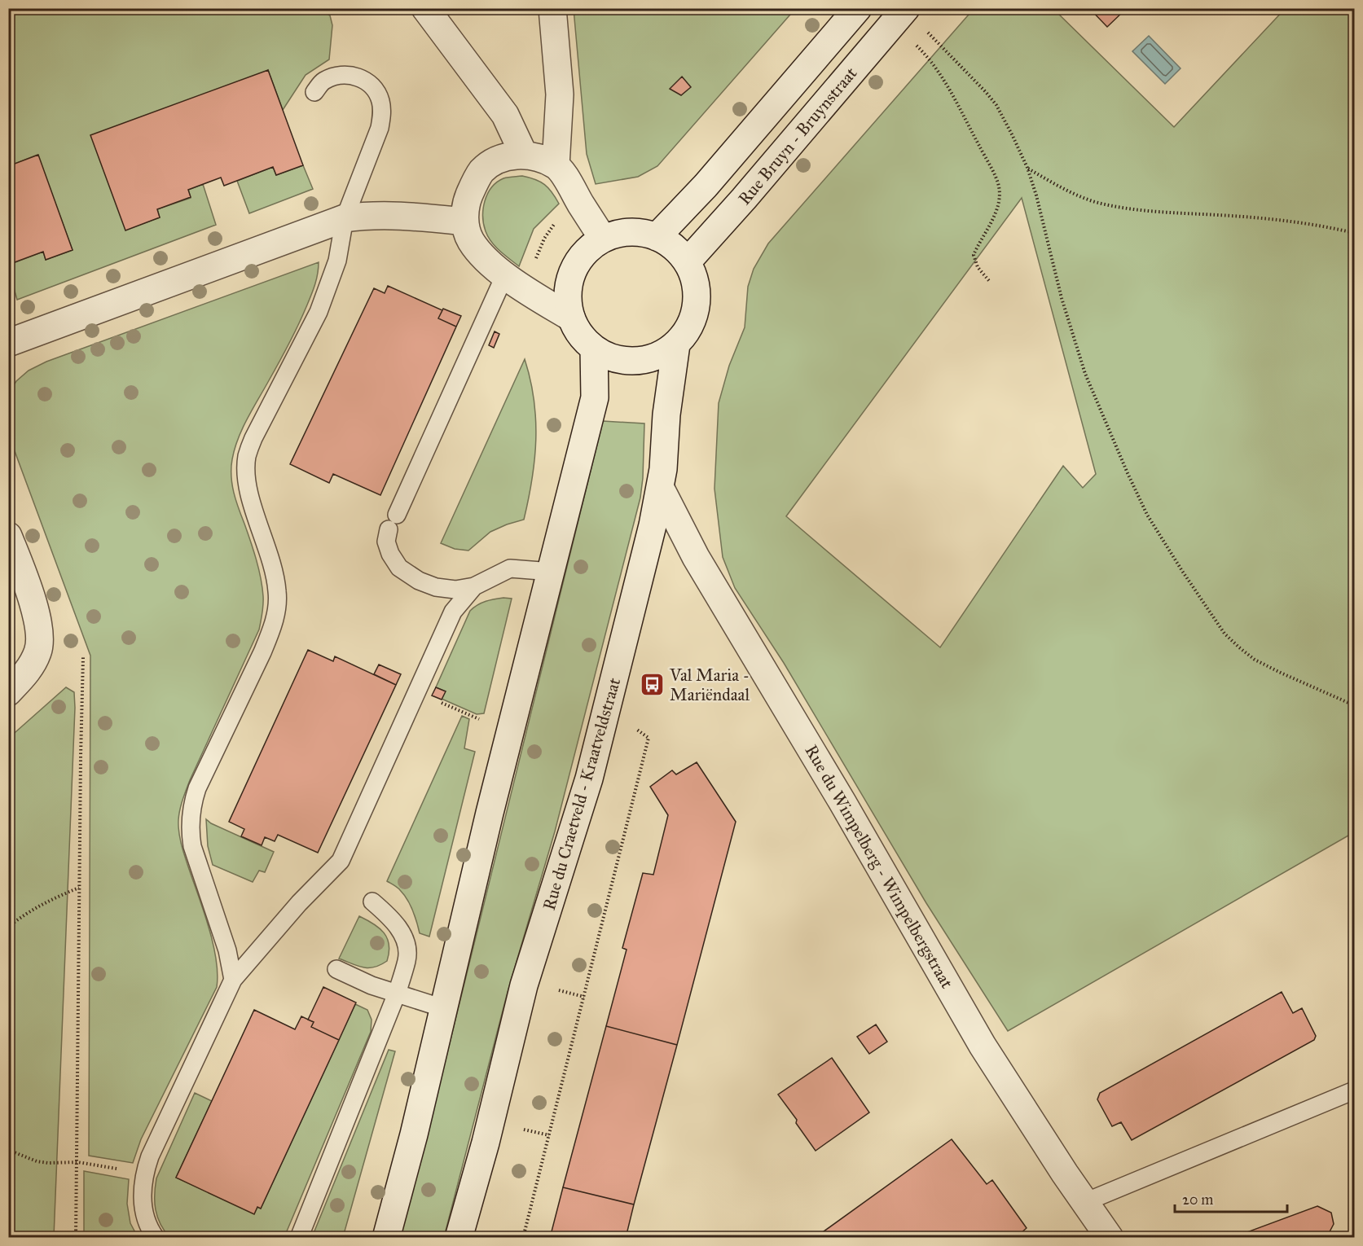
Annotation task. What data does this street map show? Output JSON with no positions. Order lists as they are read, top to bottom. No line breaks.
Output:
{"streets":{"street":["Rue Bruyn - Bruynstraat","Rue du Craetveld - Kraatveldstraat","Rue du Wimpelberg - Wimpelbergstraat"]},"crossings":[["Rue Bruyn - Bruynstraat","Rue du Craetveld - Kraatveldstraat"],["Rue du Craetveld - Kraatveldstraat","Rue du Wimpelberg - Wimpelbergstraat"]],"places":{"bus stop":["Val Maria - Mariëndaal"]},"scale_bar":"20 m"}
